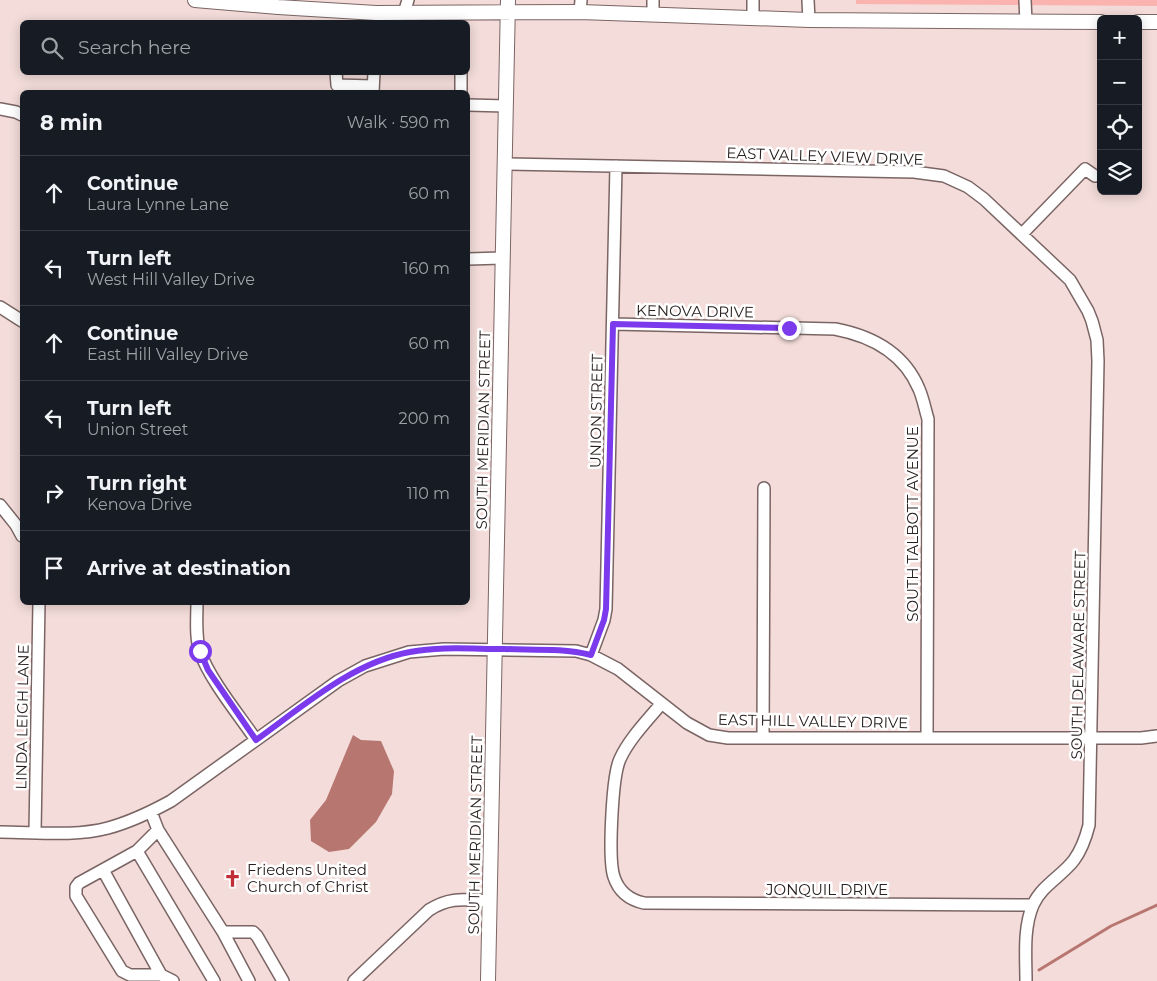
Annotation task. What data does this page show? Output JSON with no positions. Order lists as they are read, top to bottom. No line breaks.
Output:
{"streets":{"main road":["SOUTH MERIDIAN STREET"],"street":["EAST VALLEY VIEW DRIVE","KENOVA DRIVE","UNION STREET","SOUTH TALBOTT AVENUE","SOUTH DELAWARE STREET","LINDA LEIGH LANE","EAST HILL VALLEY DRIVE","JONQUIL DRIVE"]},"crossings":[["EAST VALLEY VIEW DRIVE","UNION STREET"],["EAST VALLEY VIEW DRIVE","SOUTH MERIDIAN STREET"],["EAST VALLEY VIEW DRIVE","SOUTH DELAWARE STREET"],["KENOVA DRIVE","UNION STREET"],["KENOVA DRIVE","SOUTH TALBOTT AVENUE"],["UNION STREET","EAST HILL VALLEY DRIVE"],["SOUTH MERIDIAN STREET","EAST HILL VALLEY DRIVE"],["SOUTH TALBOTT AVENUE","EAST HILL VALLEY DRIVE"],["SOUTH DELAWARE STREET","EAST HILL VALLEY DRIVE"],["SOUTH DELAWARE STREET","JONQUIL DRIVE"],["LINDA LEIGH LANE","EAST HILL VALLEY DRIVE"],["EAST HILL VALLEY DRIVE","JONQUIL DRIVE"]],"places":{"church":["Friedens United Church of Christ"]},"page":{"map_buttons":["+","−"],"search":"Search here","heading":["8 min","Walk · 590 m"],"list":[["Continue","Laura Lynne Lane","60 m"],["Turn left","West Hill Valley Drive","160 m"],["Continue","East Hill Valley Drive","60 m"],["Turn left","Union Street","200 m"],["Turn right","Kenova Drive","110 m"],"Arrive at destination"]}}
